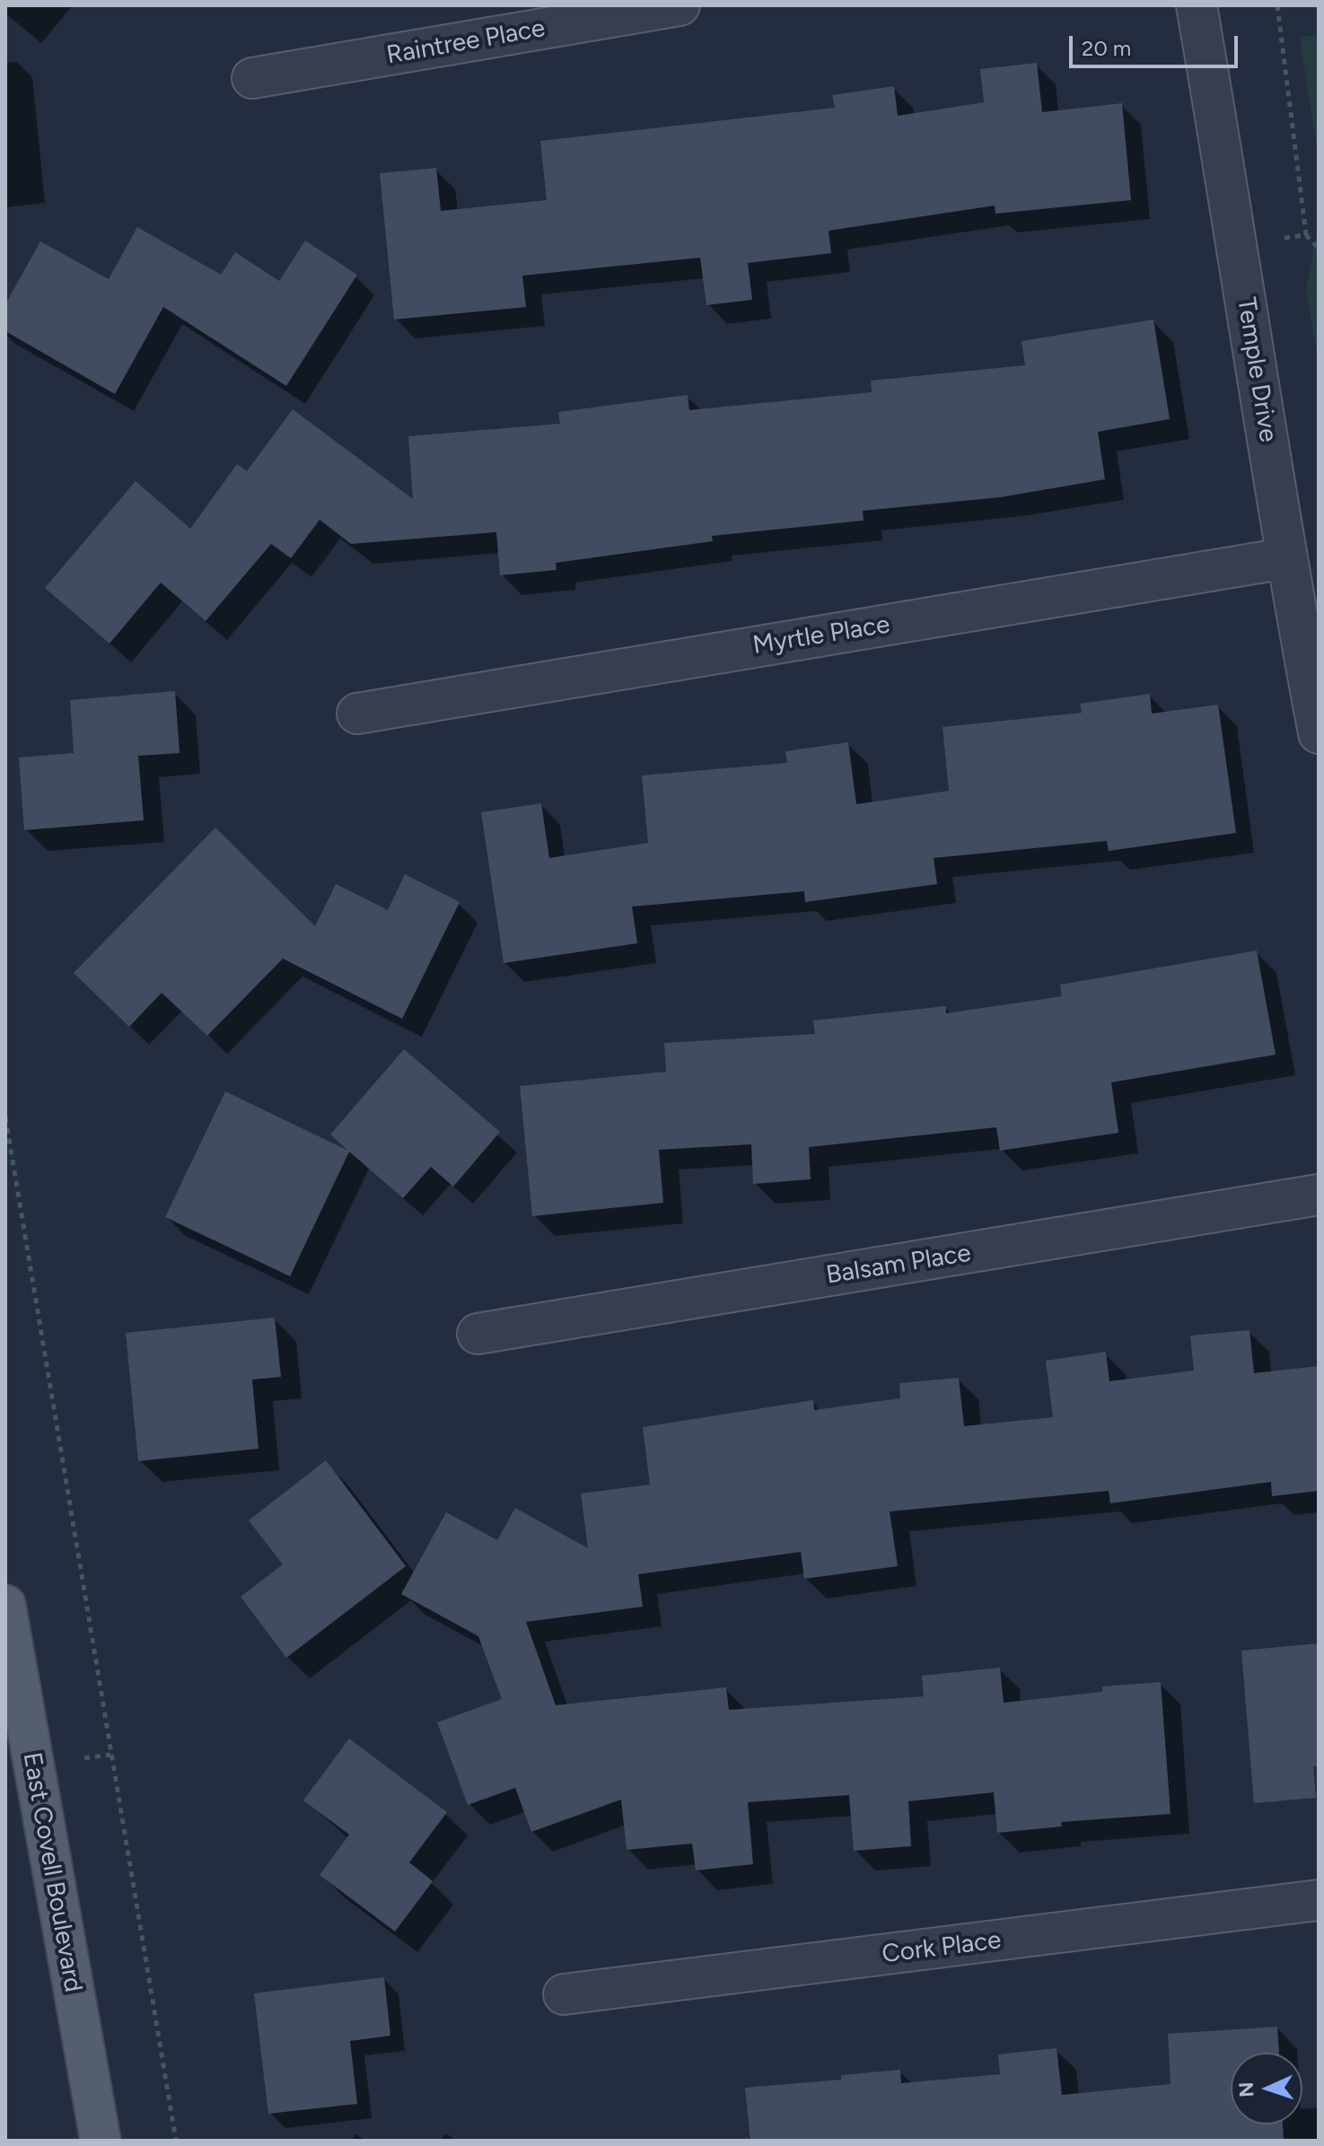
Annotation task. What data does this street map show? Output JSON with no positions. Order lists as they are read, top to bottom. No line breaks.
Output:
{"streets":{"main road":["East Covell Boulevard"],"street":["Raintree Place","Temple Drive","Myrtle Place","Balsam Place","Cork Place"]},"crossings":[["Temple Drive","Myrtle Place"]],"scale_bar":"20 m","north":"left"}
